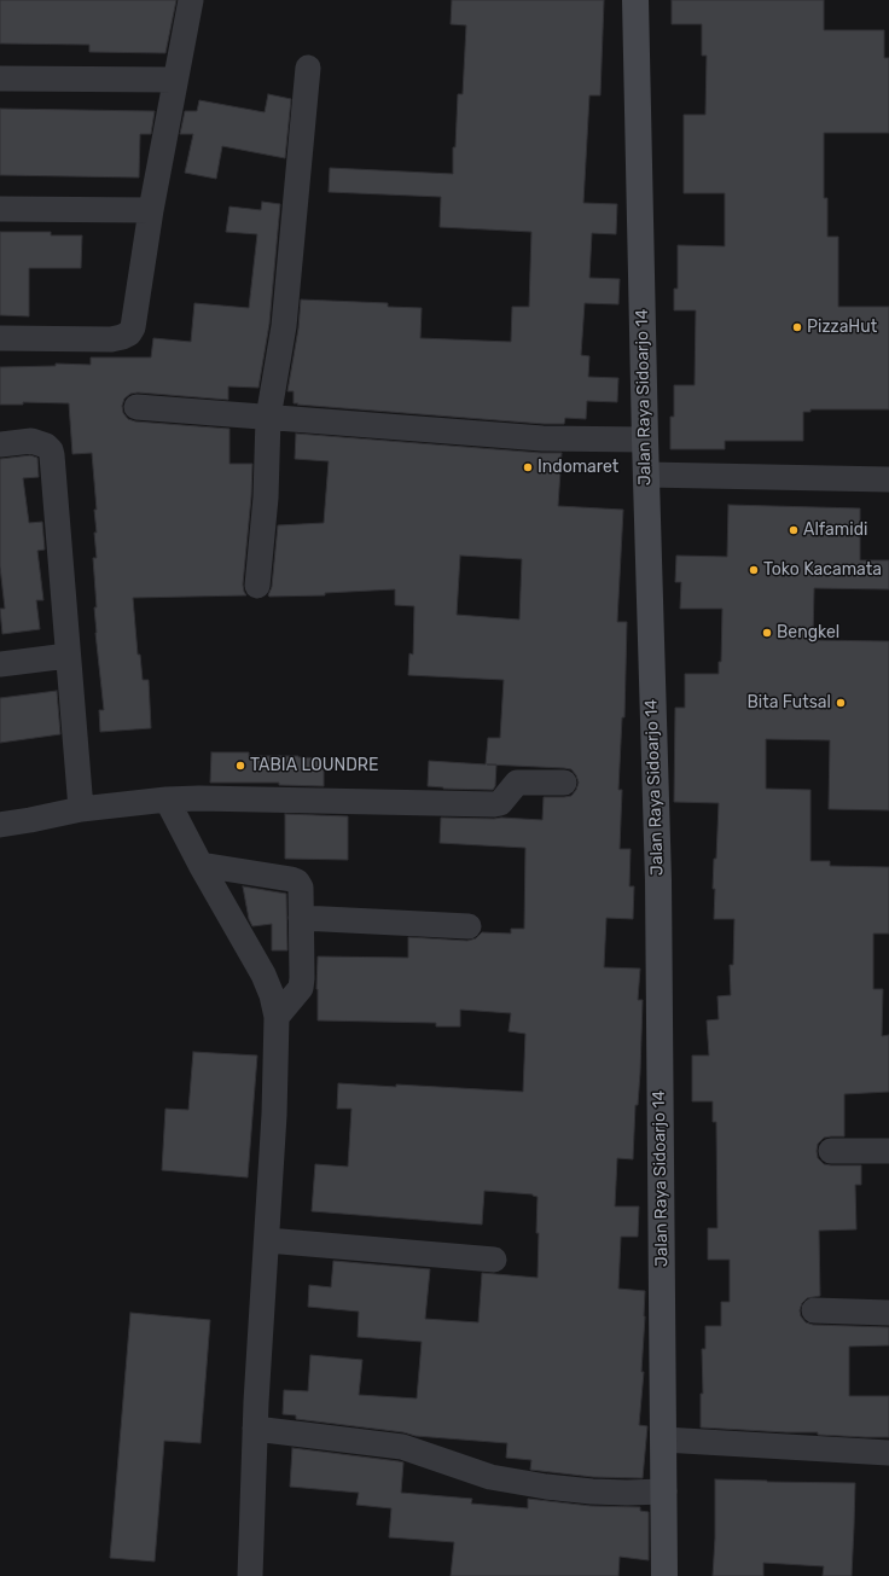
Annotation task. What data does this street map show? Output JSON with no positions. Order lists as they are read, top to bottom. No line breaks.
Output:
{"streets":{"main road":["Jalan Raya Sidoarjo 14"]},"places":["PizzaHut","Indomaret","Alfamidi","Toko Kacamata","Bengkel","Bita Futsal","TABIA LOUNDRE"]}
